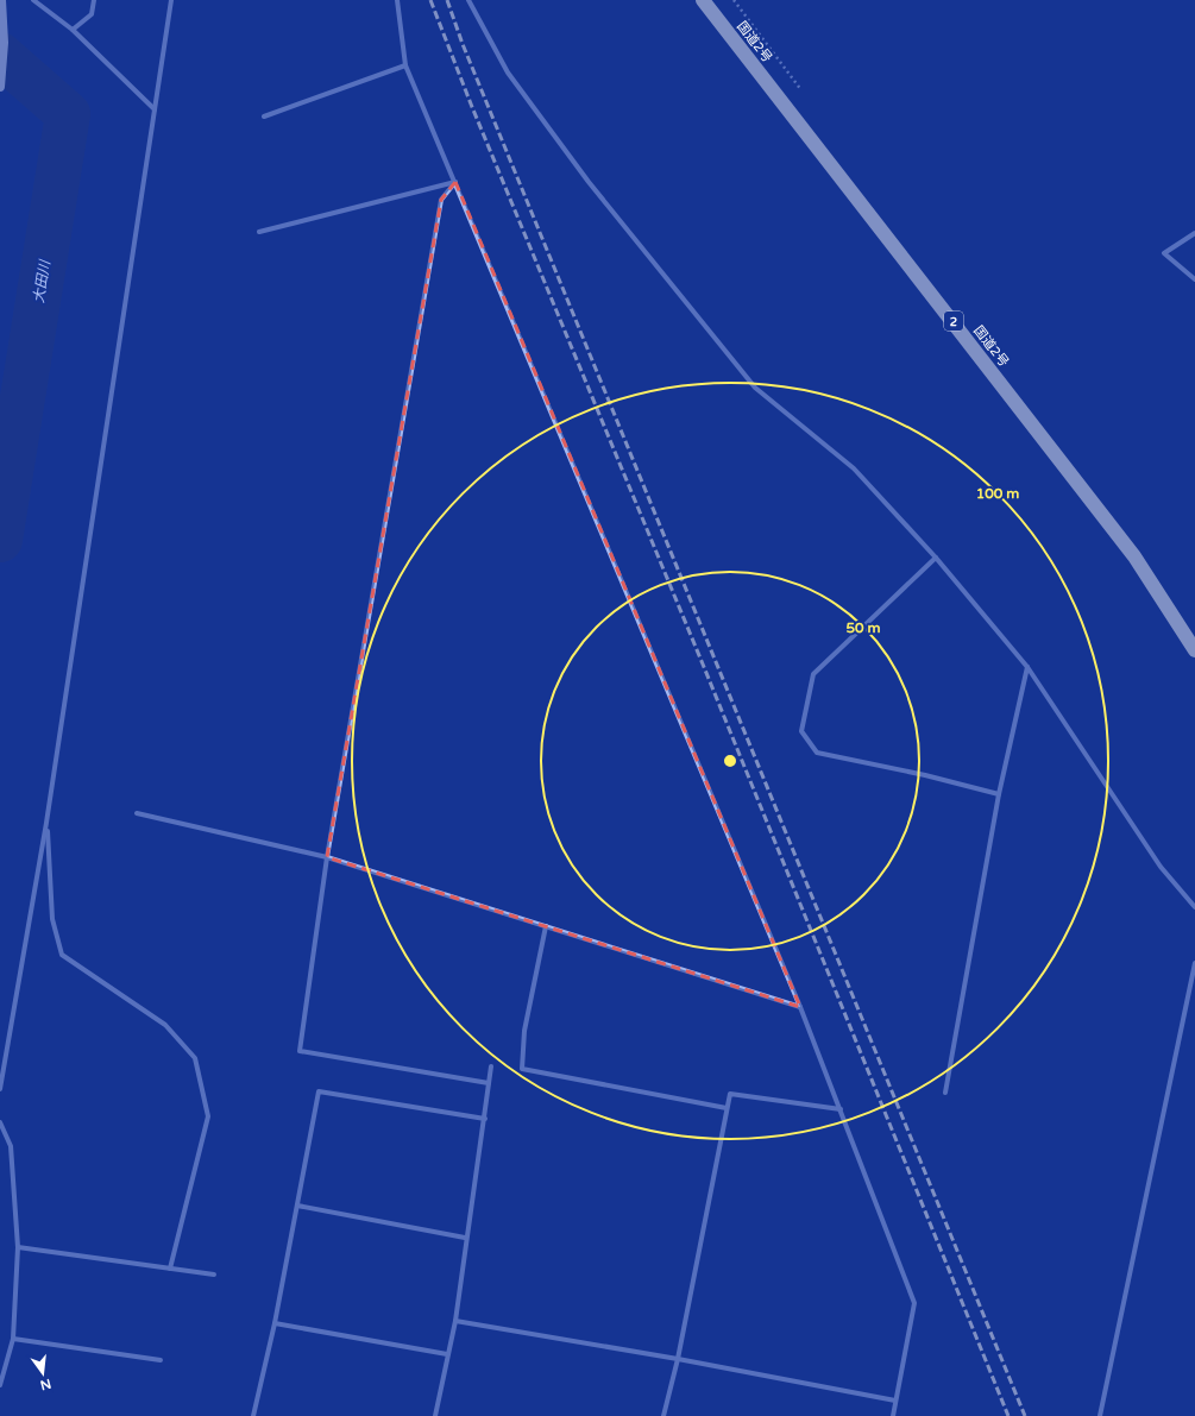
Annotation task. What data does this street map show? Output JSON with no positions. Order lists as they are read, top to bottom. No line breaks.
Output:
{"streets":{"highway":["国道2号","2"]},"water":["大田川"],"north":"bottom","rings":["100 m","50 m"]}
